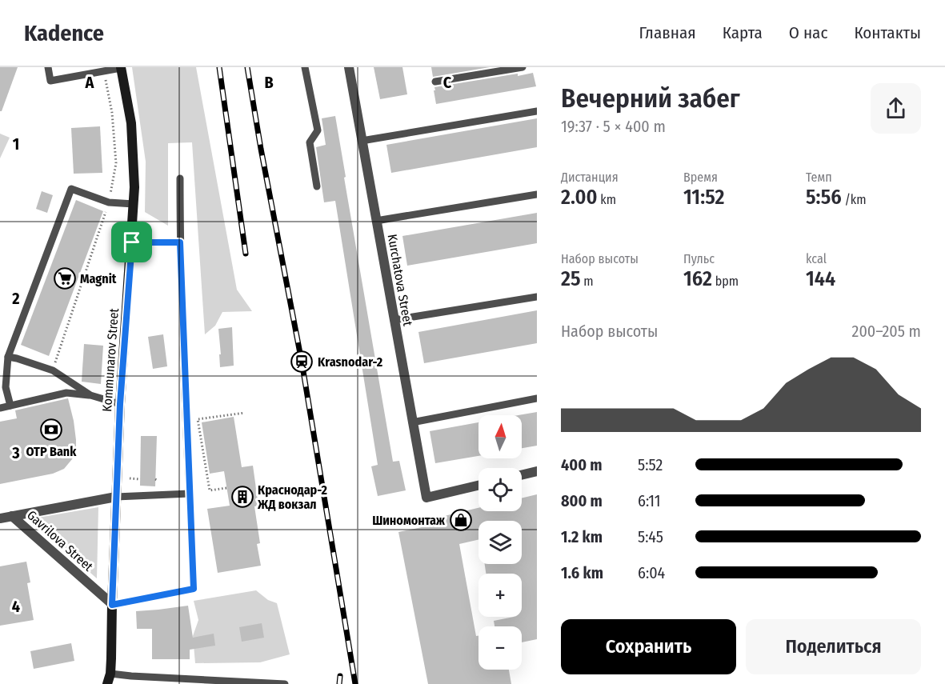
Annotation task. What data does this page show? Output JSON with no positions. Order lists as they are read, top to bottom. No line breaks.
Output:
{"streets":{"main road":["Kommunarov Street"],"street":["Kurchatova Street","Gavrilova Street"]},"crossings":[["Kommunarov Street","Gavrilova Street"]],"places":{"supermarket":["Magnit"],"station":["Krasnodar-2"],"bank":["OTP Bank"],"building":["Краснодар-2 ЖД вокзал"],"shop":["Шиномонтаж"]},"north":"top","page":{"header":"Kadence","nav":["Главная","Карта","О нас","Контакты"],"heading":["Вечерний забег","19:37 · 5 × 400 m"],"stats":[["Дистанция","2.00 km"],["Время","11:52"],["Темп","5:56 /km"],["Набор высоты","25 m"],["Пульс","162 bpm"],["kcal","144"]],"chart":["Набор высоты","200–205 m"],"map_buttons":["+","−"],"list":[{"name":"400 m","note":"5:52"},{"name":"800 m","note":"6:11"},{"name":"1.2 km","note":"5:45"},{"name":"1.6 km","note":"6:04"}],"buttons":["Сохранить","Поделиться"]},"grid":{"columns":["A","B","C"],"rows":["1","2","3","4"]}}
